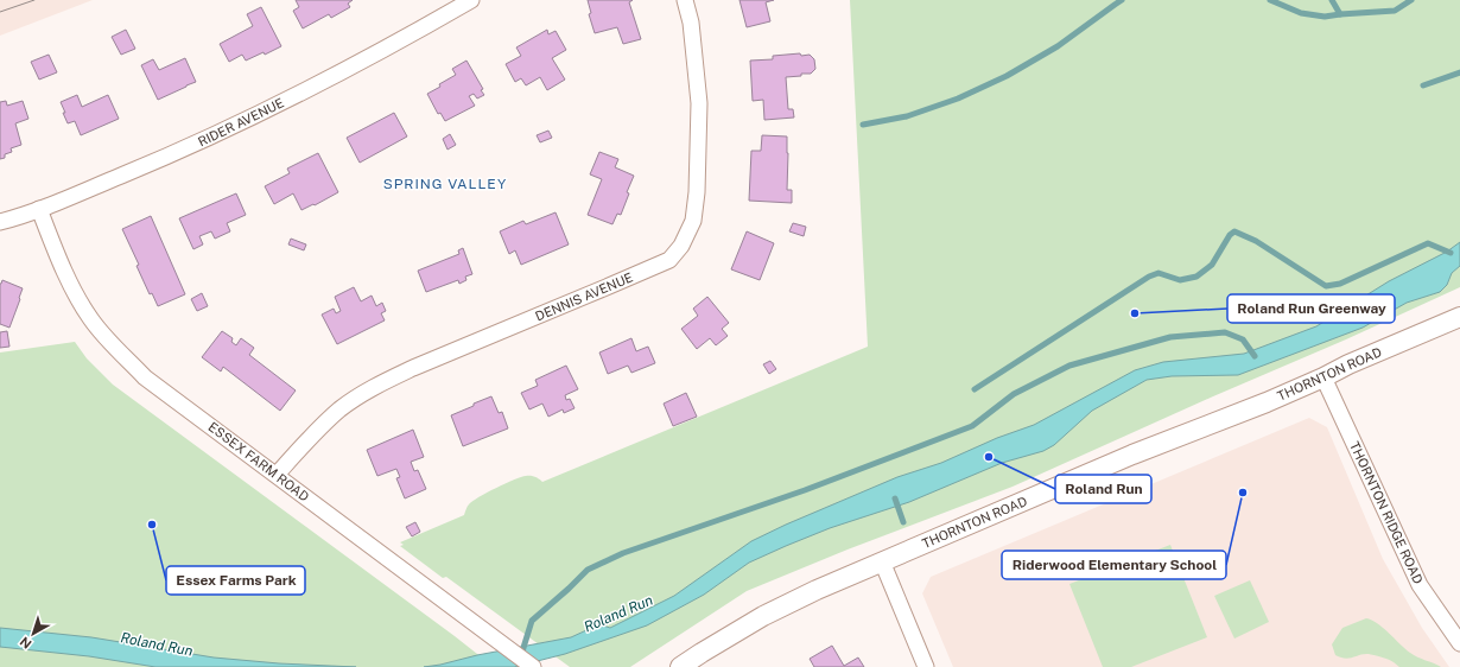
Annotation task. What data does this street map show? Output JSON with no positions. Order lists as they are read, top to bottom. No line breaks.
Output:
{"streets":{"street":["RIDER AVENUE","DENNIS AVENUE","THORNTON ROAD","ESSEX FARM ROAD","THORNTON RIDGE ROAD"]},"crossings":[["RIDER AVENUE","ESSEX FARM ROAD"],["DENNIS AVENUE","ESSEX FARM ROAD"],["THORNTON ROAD","THORNTON RIDGE ROAD"]],"districts":["SPRING VALLEY"],"water":["Roland Run"],"places":["Roland Run Greenway","Roland Run","Riderwood Elementary School","Essex Farms Park"],"north":"bottom left"}
